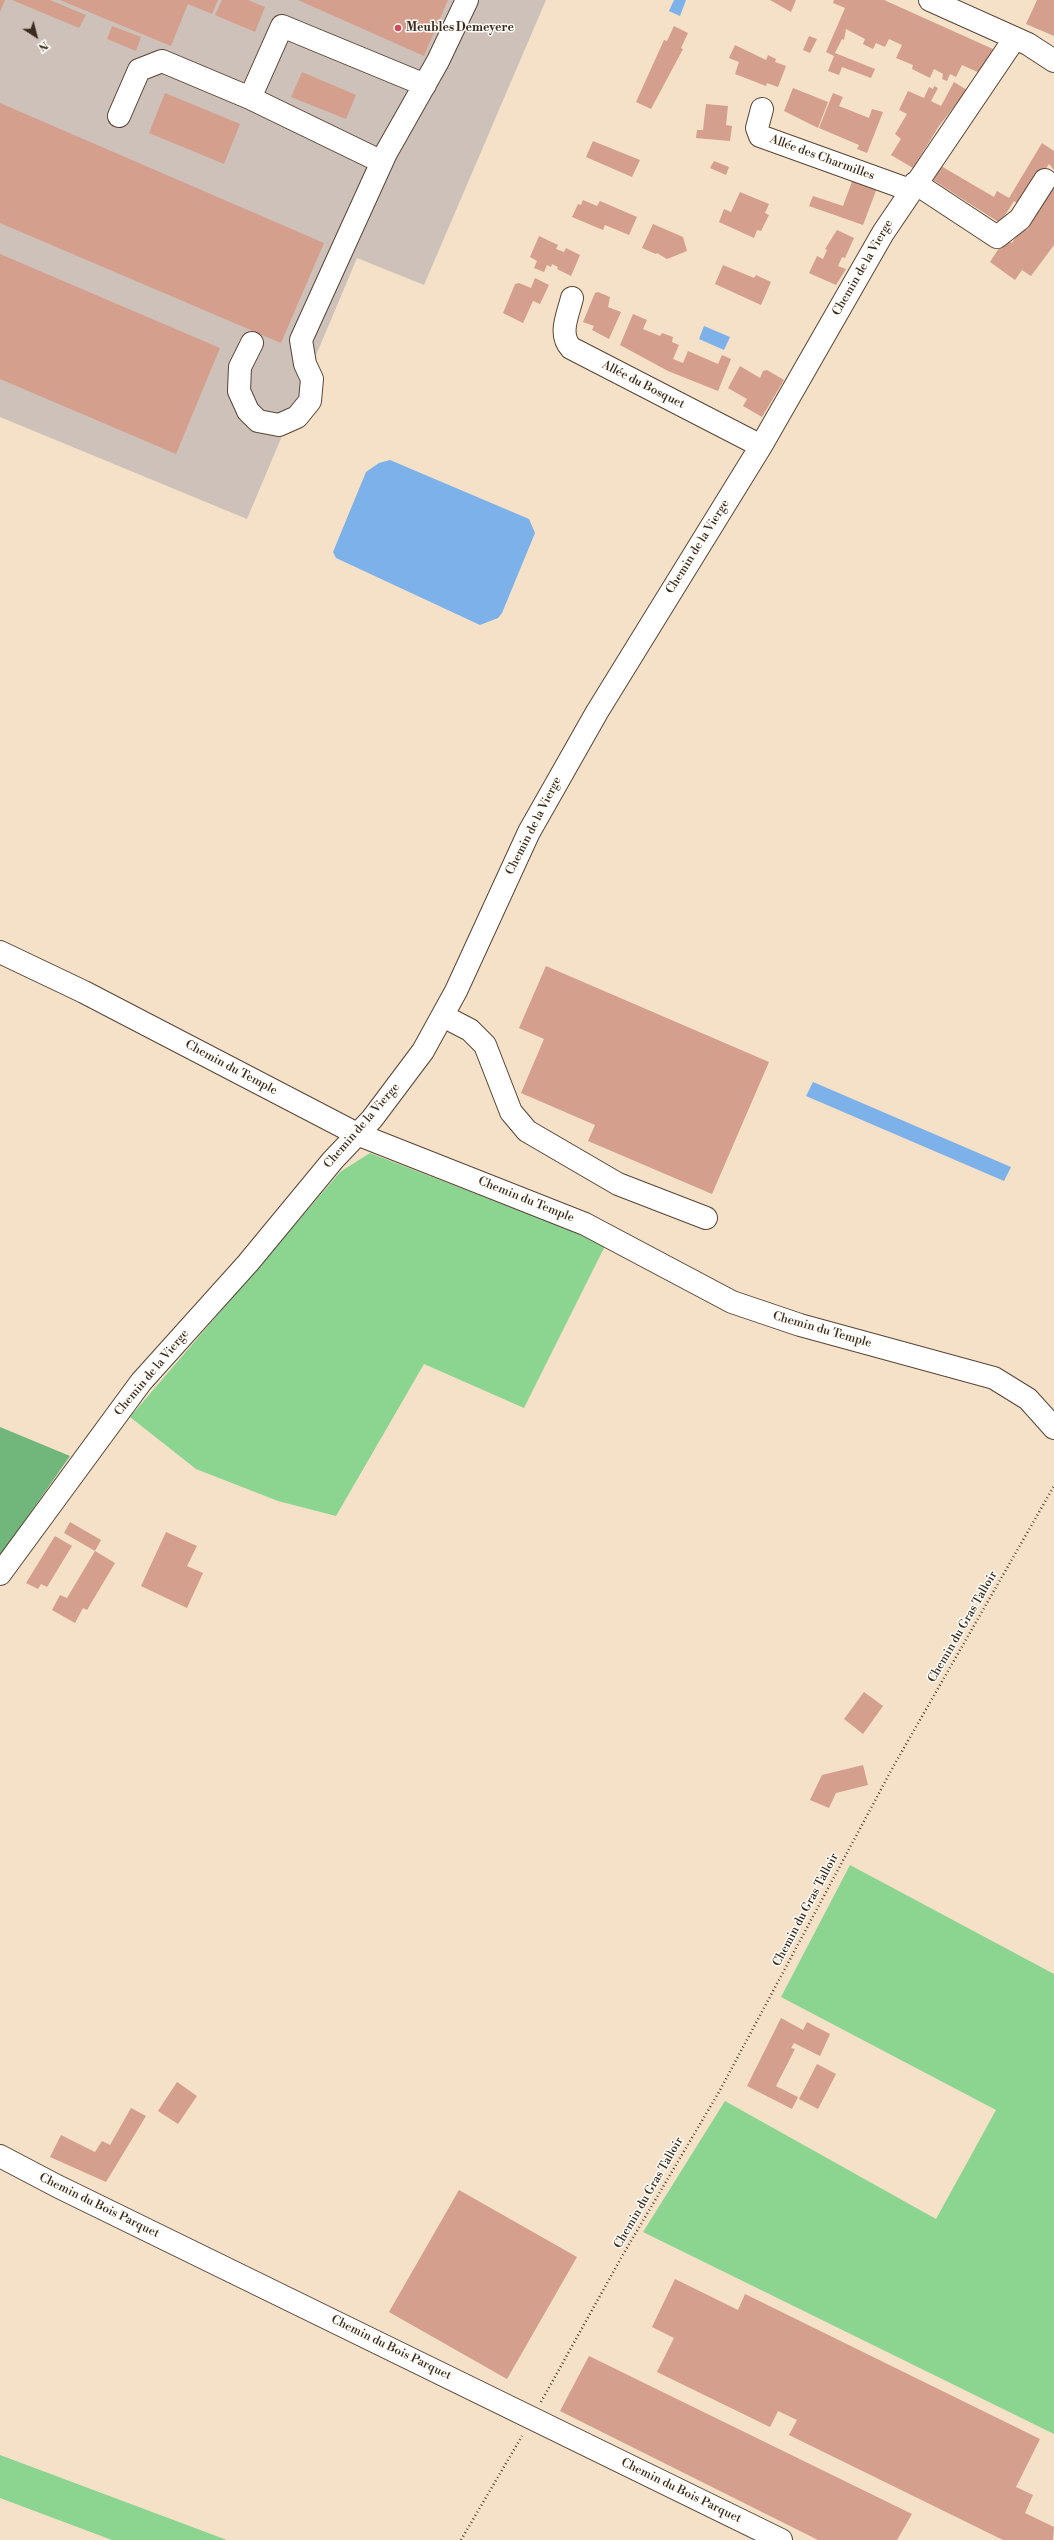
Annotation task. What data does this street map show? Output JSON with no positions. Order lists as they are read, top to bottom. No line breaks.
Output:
{"streets":{"street":["Allée des Charmilles","Chemin de la Vierge","Allée du Bosquet","Chemin du Temple","Chemin du Bois Parquet"],"path":["Chemin du Gras Talloir"]},"crossings":[["Allée des Charmilles","Chemin de la Vierge"],["Chemin de la Vierge","Allée du Bosquet"],["Chemin de la Vierge","Chemin du Temple"],["Chemin du Gras Talloir","Chemin du Bois Parquet"]],"places":["Meubles Demeyere"],"north":"bottom right"}
